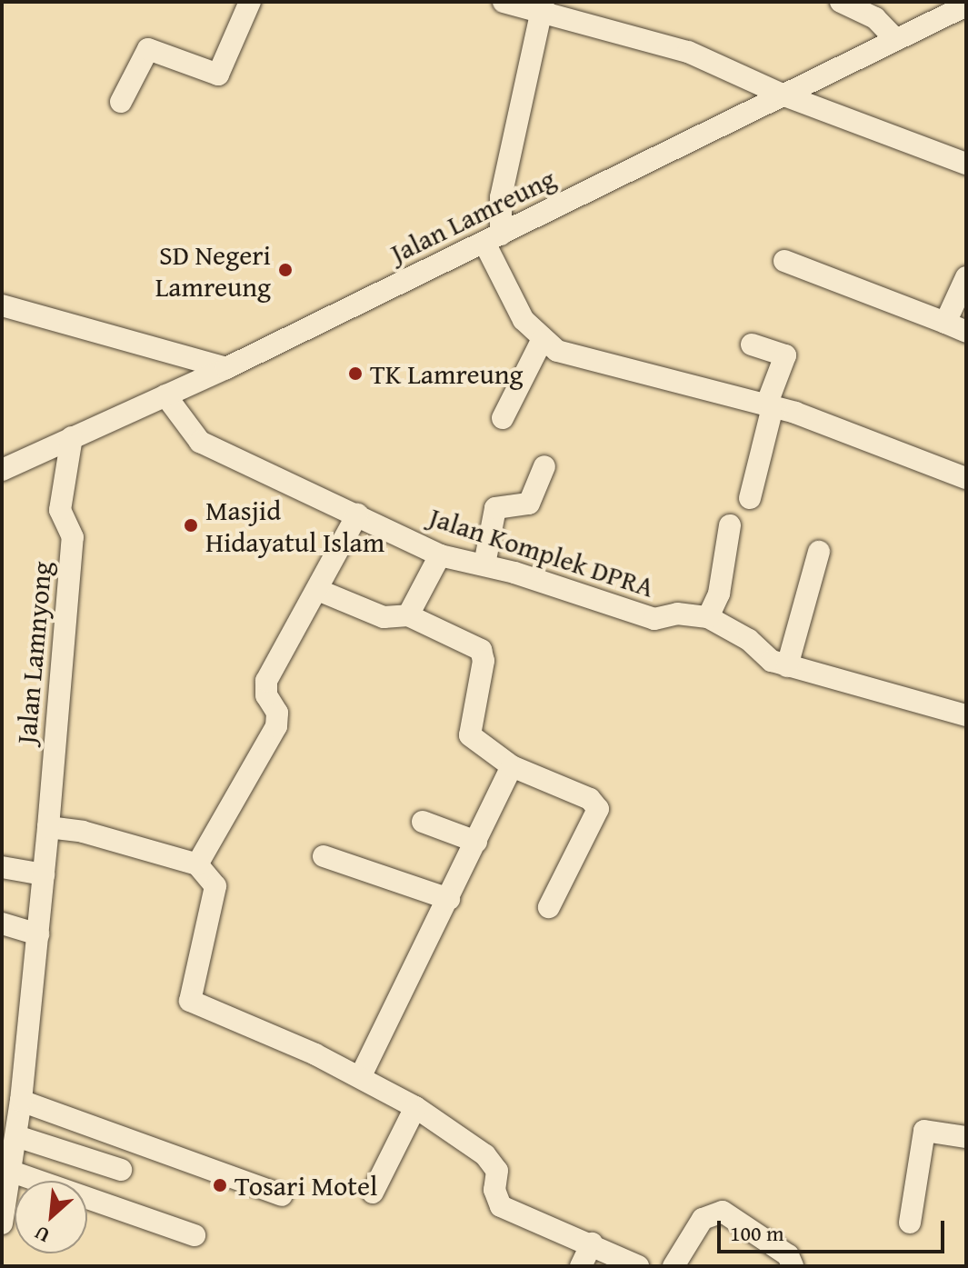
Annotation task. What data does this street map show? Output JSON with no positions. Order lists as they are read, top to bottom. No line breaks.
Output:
{"streets":{"street":["Jalan Lamreung","Jalan Komplek DPRA","Jalan Lamnyong"]},"crossings":[["Jalan Lamreung","Jalan Komplek DPRA"],["Jalan Lamreung","Jalan Lamnyong"]],"places":["SD Negeri Lamreung","TK Lamreung","Masjid Hidayatul Islam","Tosari Motel"],"scale_bar":"100 m","north":"bottom left"}
